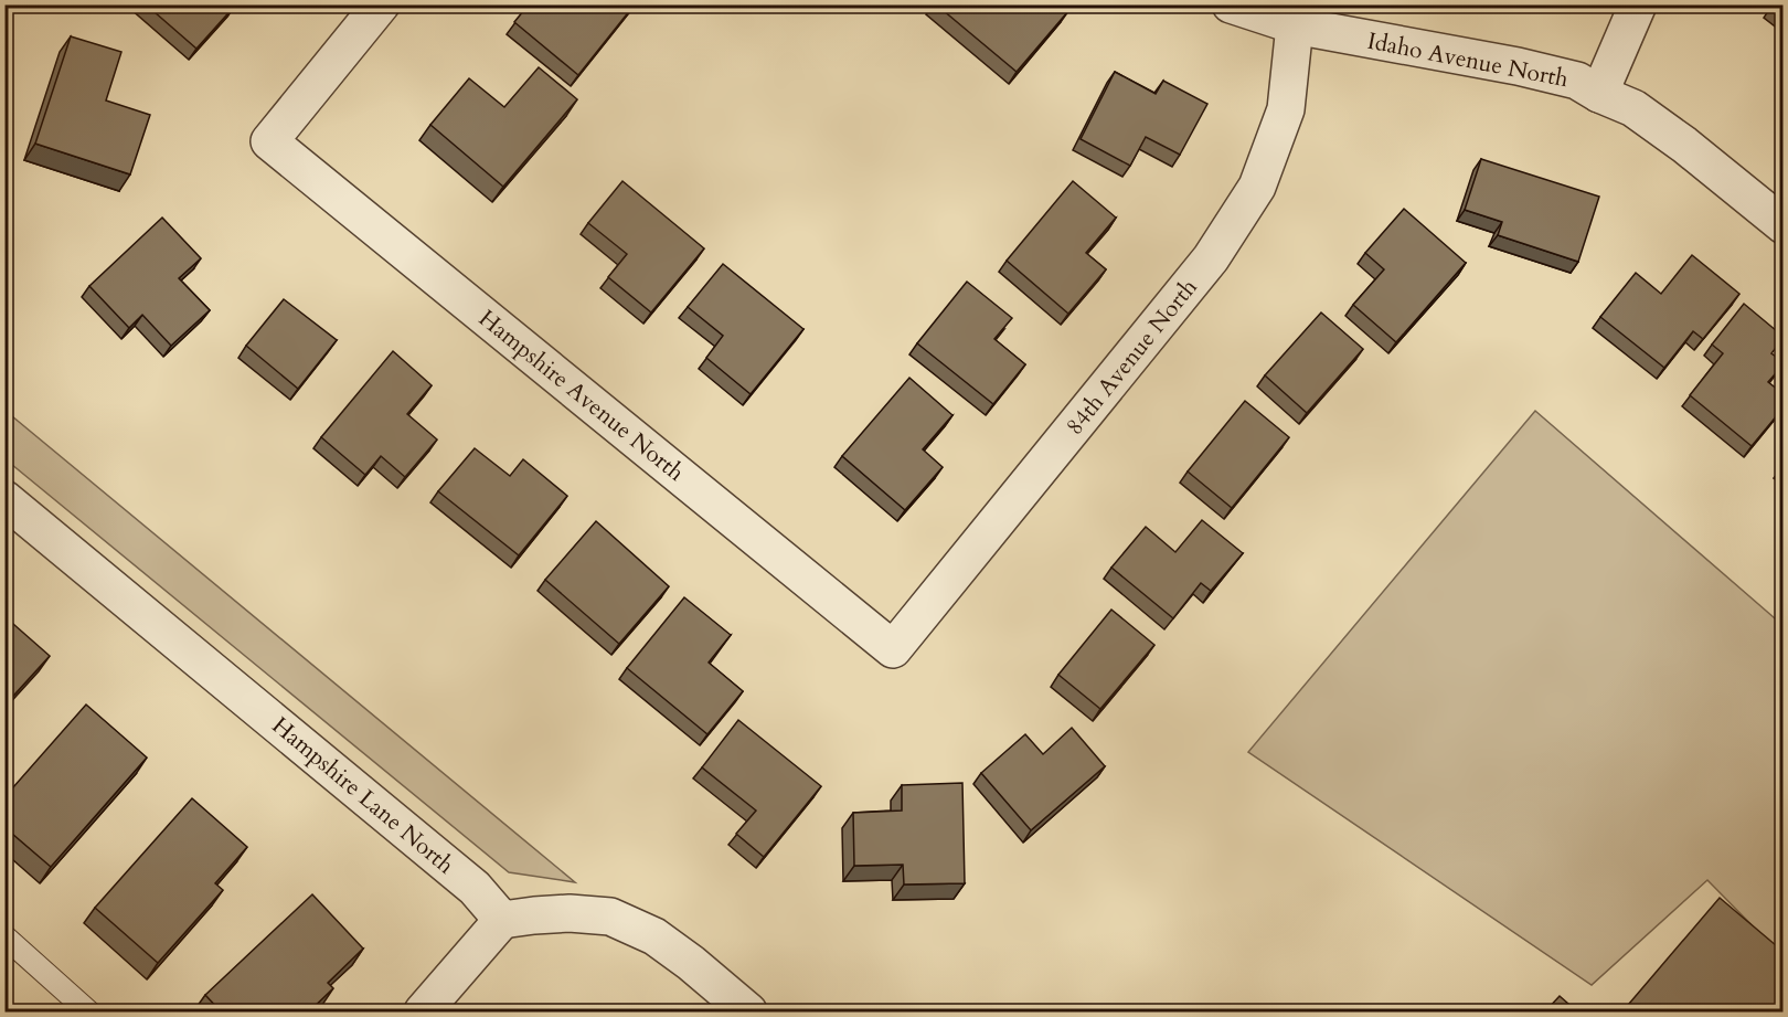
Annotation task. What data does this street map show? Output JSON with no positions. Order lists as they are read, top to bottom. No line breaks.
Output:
{"streets":{"street":["Idaho Avenue North","84th Avenue North","Hampshire Avenue North","Hampshire Lane North"]},"crossings":[["Idaho Avenue North","84th Avenue North"],["84th Avenue North","Hampshire Avenue North"]]}
